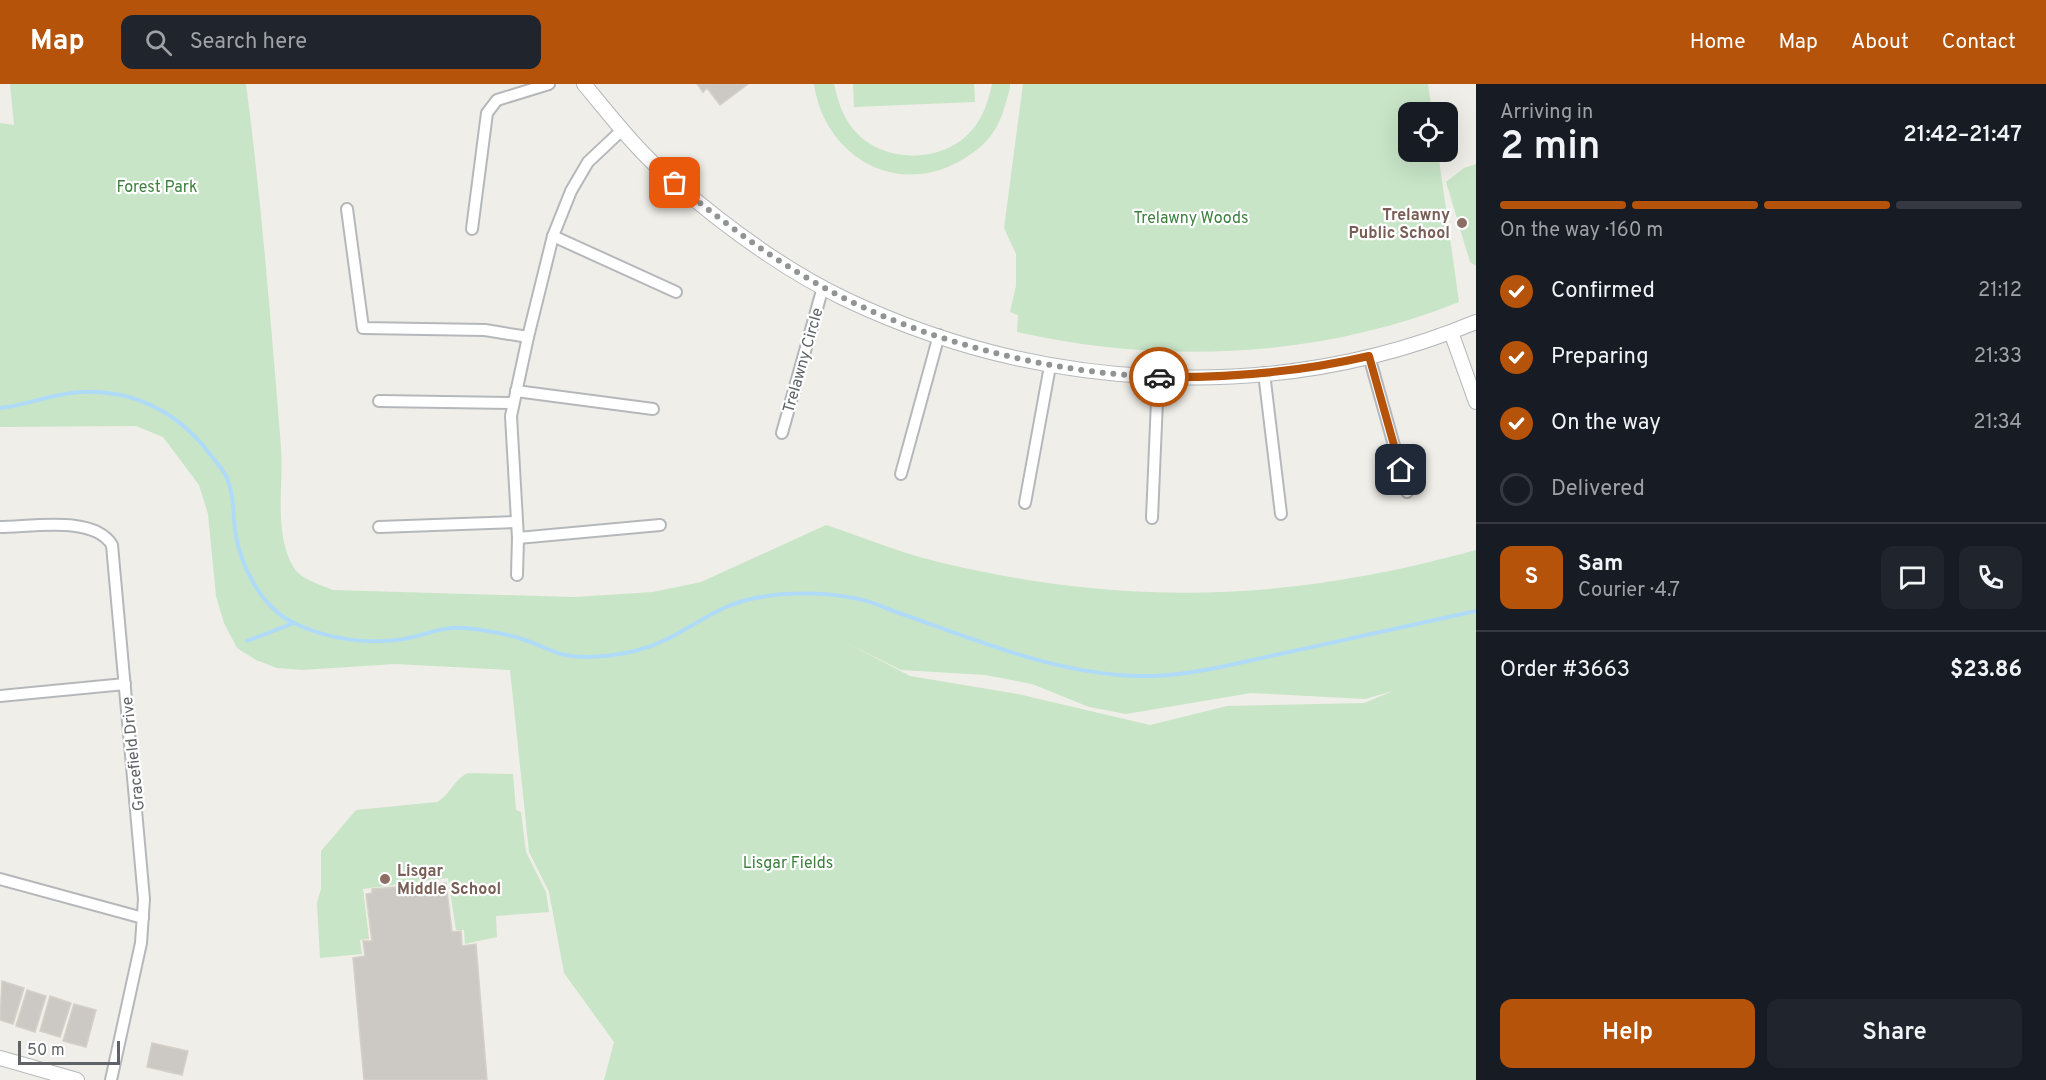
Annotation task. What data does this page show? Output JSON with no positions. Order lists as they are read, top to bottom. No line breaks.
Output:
{"streets":{"street":["Trelawny Circle","Gracefield Drive"]},"parks":["Forest Park","Trelawny Woods","Lisgar Fields"],"places":["Trelawny Public School","Lisgar Middle School"],"scale_bar":"50 m","page":{"header":"Map","search":"Search here","nav":["Home","Map","About","Contact"],"heading":["2 min","Arriving in","21:42–21:47"],"panel":["Sam","Courier · 4.7","Order #3663","$23.86"],"bar":"On the way · 160 m","list":[["Confirmed","21:12"],["Preparing","21:33"],["On the way","21:34"],"Delivered"],"round":"S","buttons":["Help","Share"],"scale":"50 m"}}
